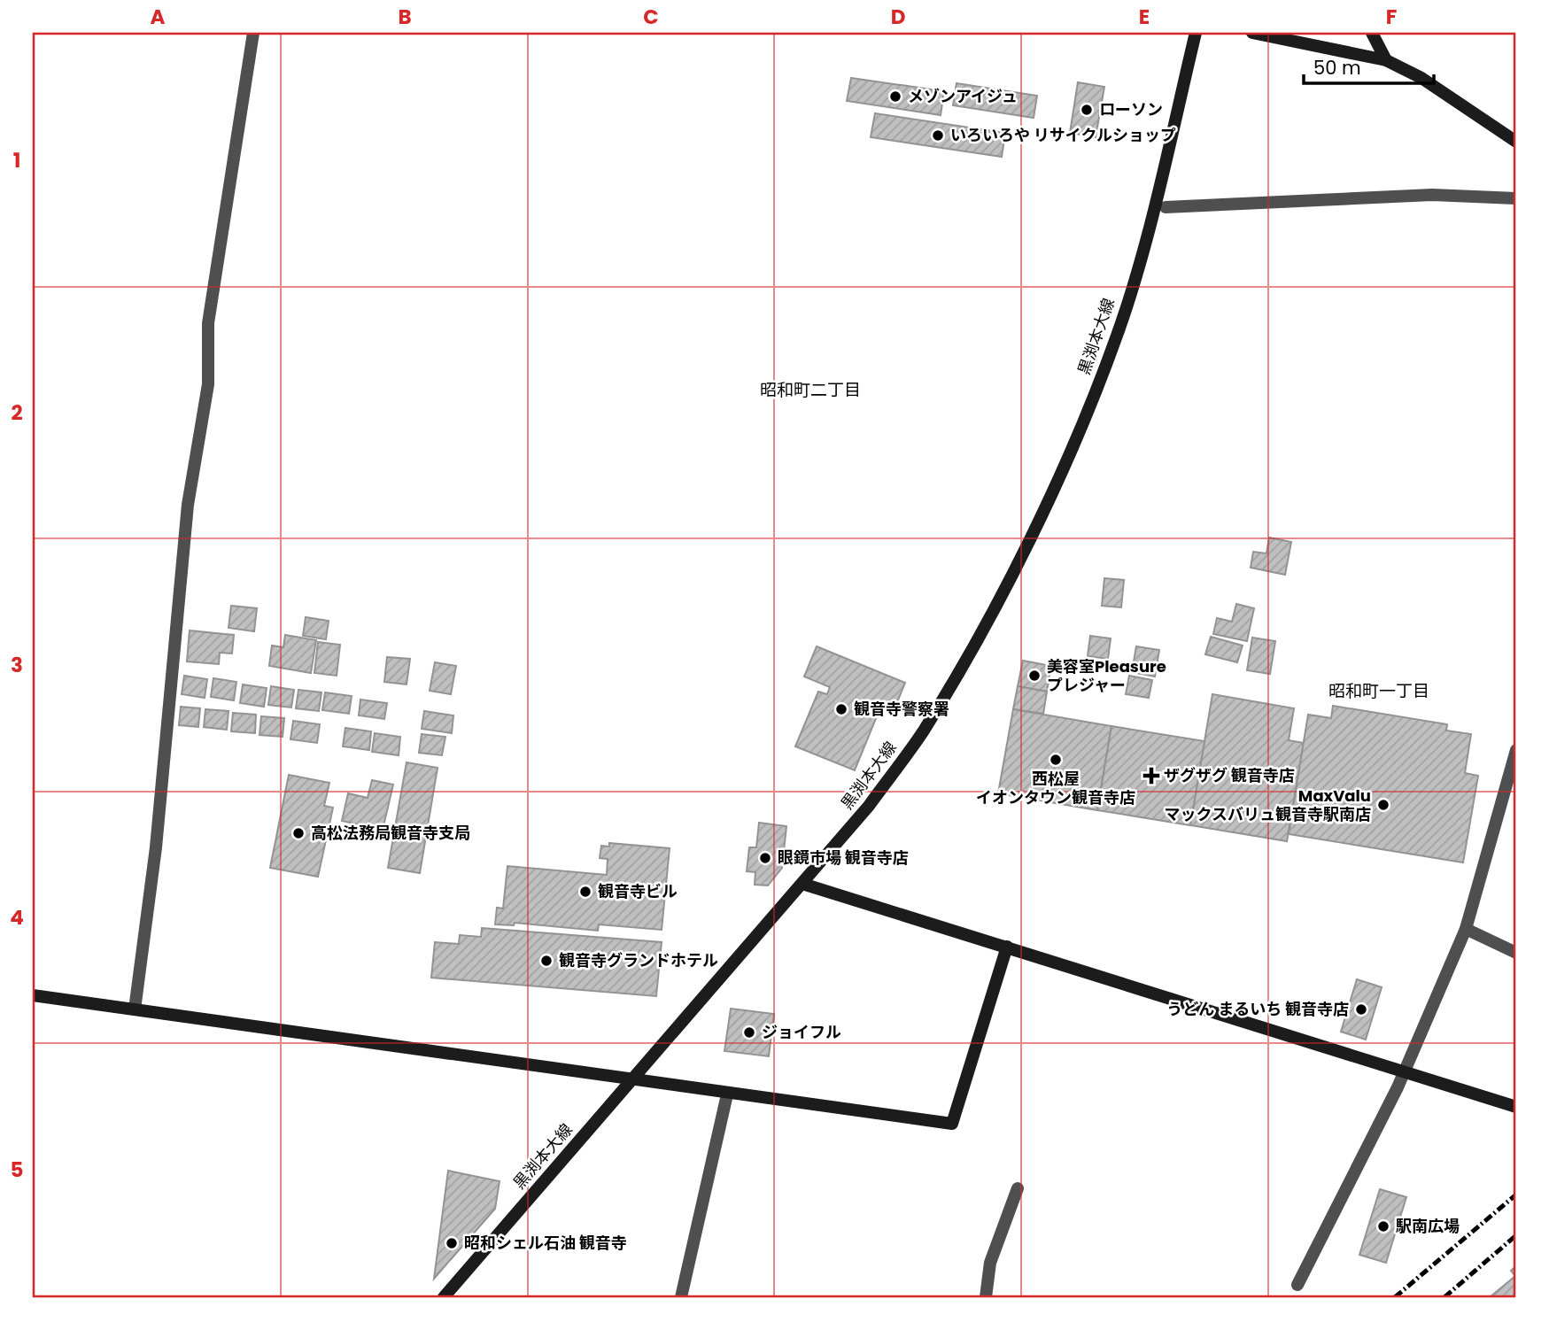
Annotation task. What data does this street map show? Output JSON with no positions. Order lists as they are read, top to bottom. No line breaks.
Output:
{"streets":{"street":["黒渕本大線"]},"districts":["昭和町二丁目","昭和町一丁目"],"places":{"other":["メゾンアイジュ","ローソン","いろいろや リサイクルショップ","美容室Pleasure プレジャー","観音寺警察署","西松屋 イオンタウン観音寺店","MaxValu マックスバリュ観音寺駅南店","高松法務局観音寺支局","眼鏡市場 観音寺店","観音寺ビル","観音寺グランドホテル","うどん まるいち 観音寺店","ジョイフル","駅南広場","昭和シェル石油 観音寺"],"health":["ザグザグ 観音寺店"]},"scale_bar":"50 m","grid":{"columns":["A","B","C","D","E","F"],"rows":["1","2","3","4","5"]}}
